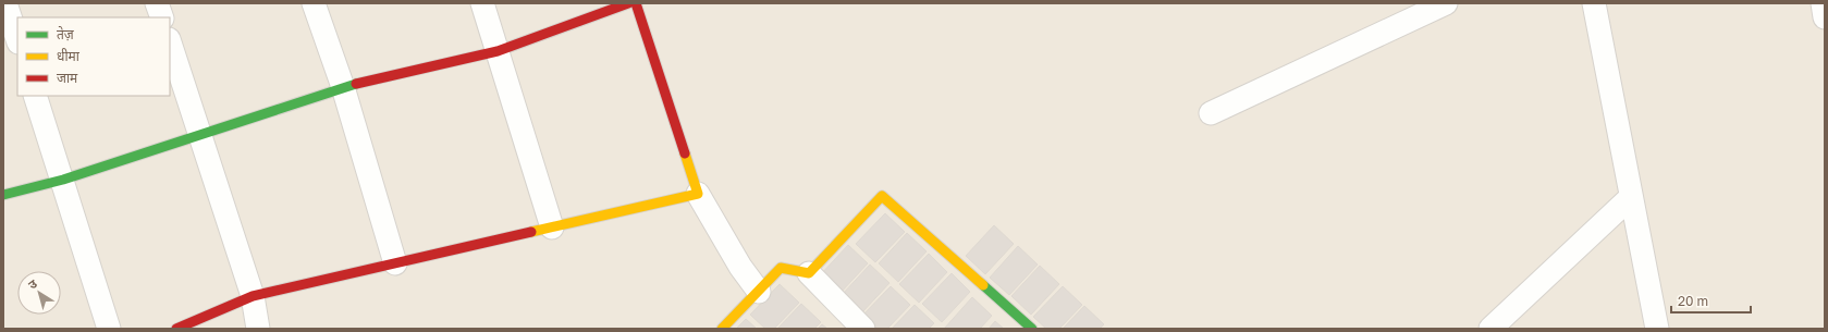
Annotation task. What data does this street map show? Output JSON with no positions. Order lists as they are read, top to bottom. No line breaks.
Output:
{"legend":["तेज़","धीमा","जाम"],"scale_bar":"20 m","north":"top left"}
